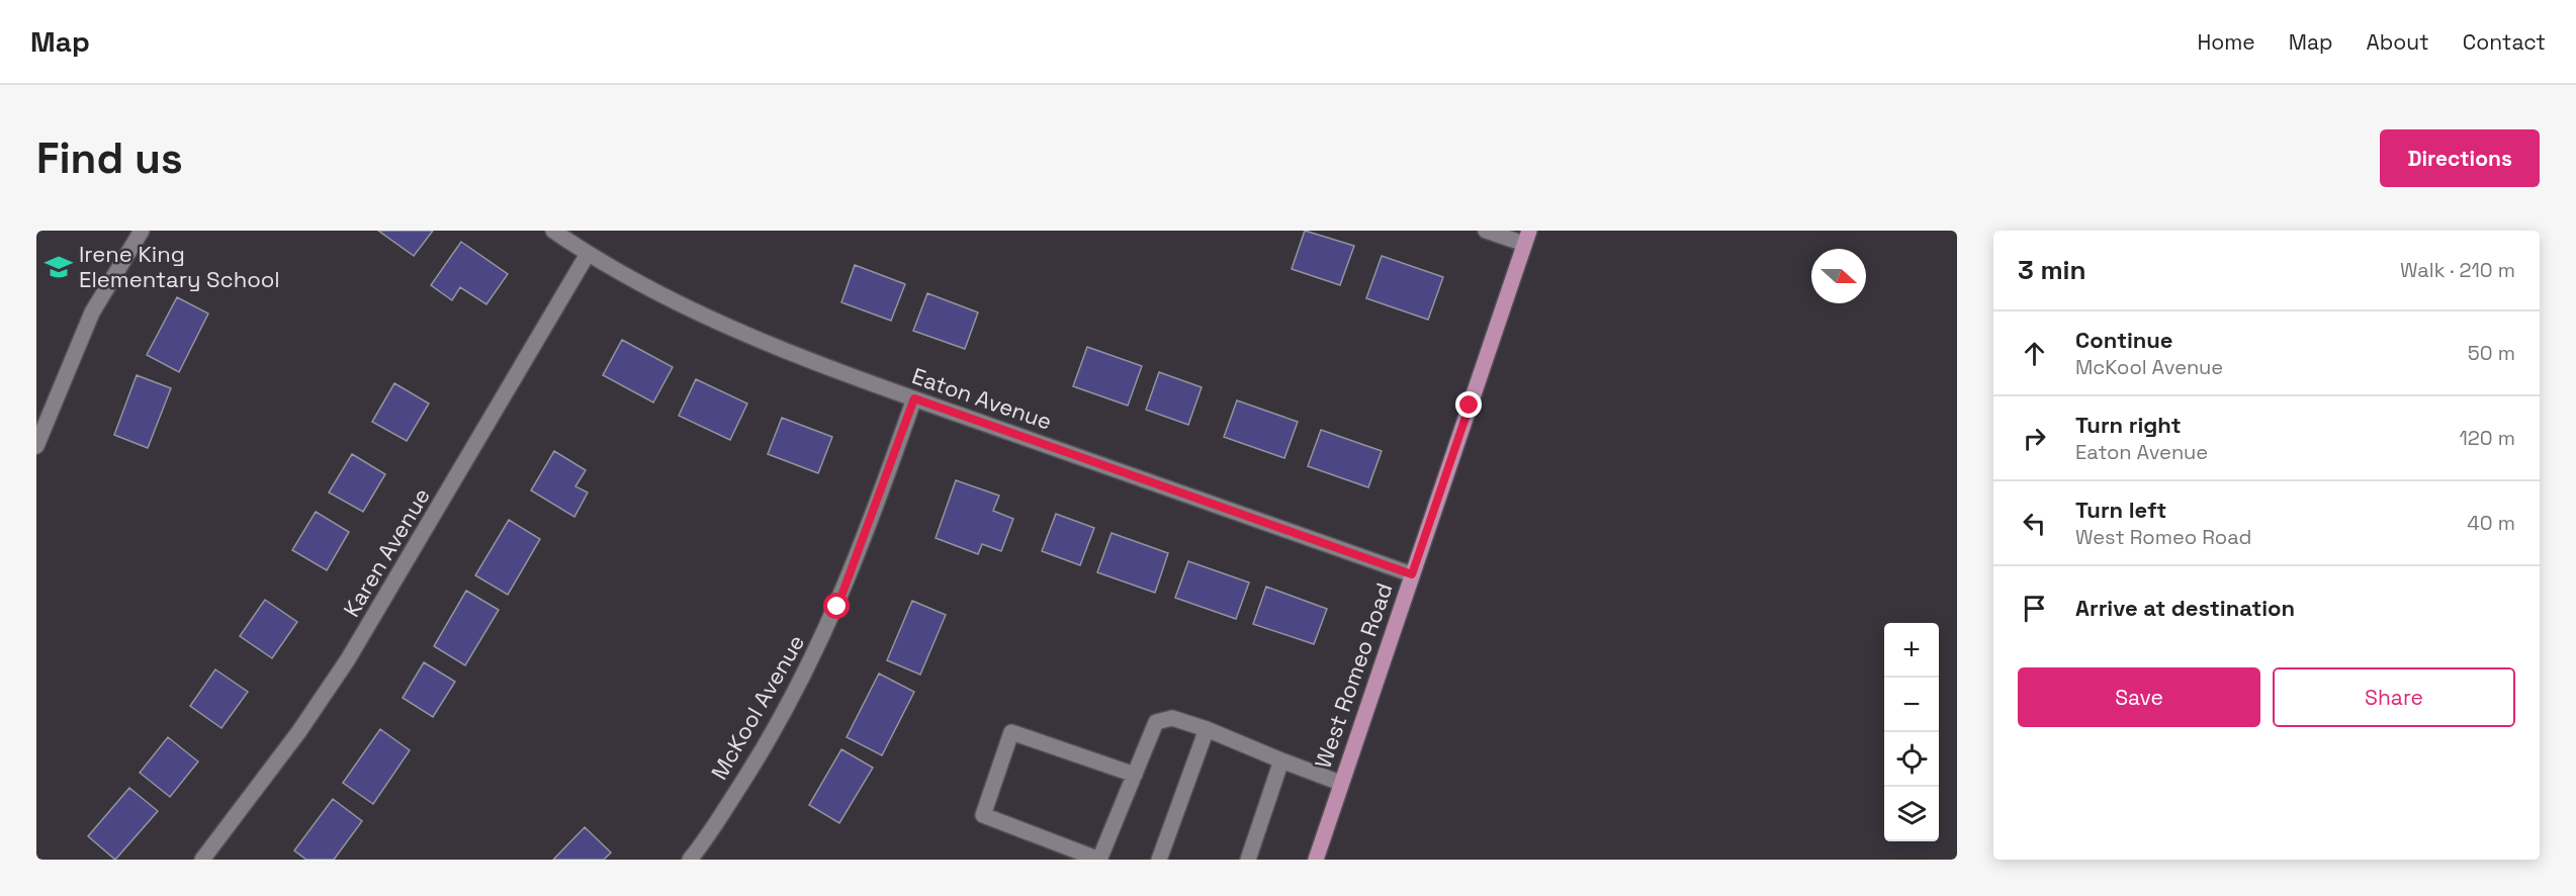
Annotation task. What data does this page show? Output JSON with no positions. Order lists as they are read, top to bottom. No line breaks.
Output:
{"streets":{"main road":["West Romeo Road"],"street":["Eaton Avenue","Karen Avenue","McKool Avenue"]},"crossings":[["Eaton Avenue","Karen Avenue"],["Eaton Avenue","West Romeo Road"],["Eaton Avenue","McKool Avenue"]],"places":{"school or university":["Irene King Elementary School"]},"north":"right","page":{"header":"Map","nav":["Home","Map","About","Contact"],"buttons":["Directions",["Save","Share"]],"title":"Find us","heading":["3 min","Walk · 210 m"],"list":[["Continue","McKool Avenue","50 m"],["Turn right","Eaton Avenue","120 m"],["Turn left","West Romeo Road","40 m"],"Arrive at destination"],"map_buttons":["+","−"]}}
